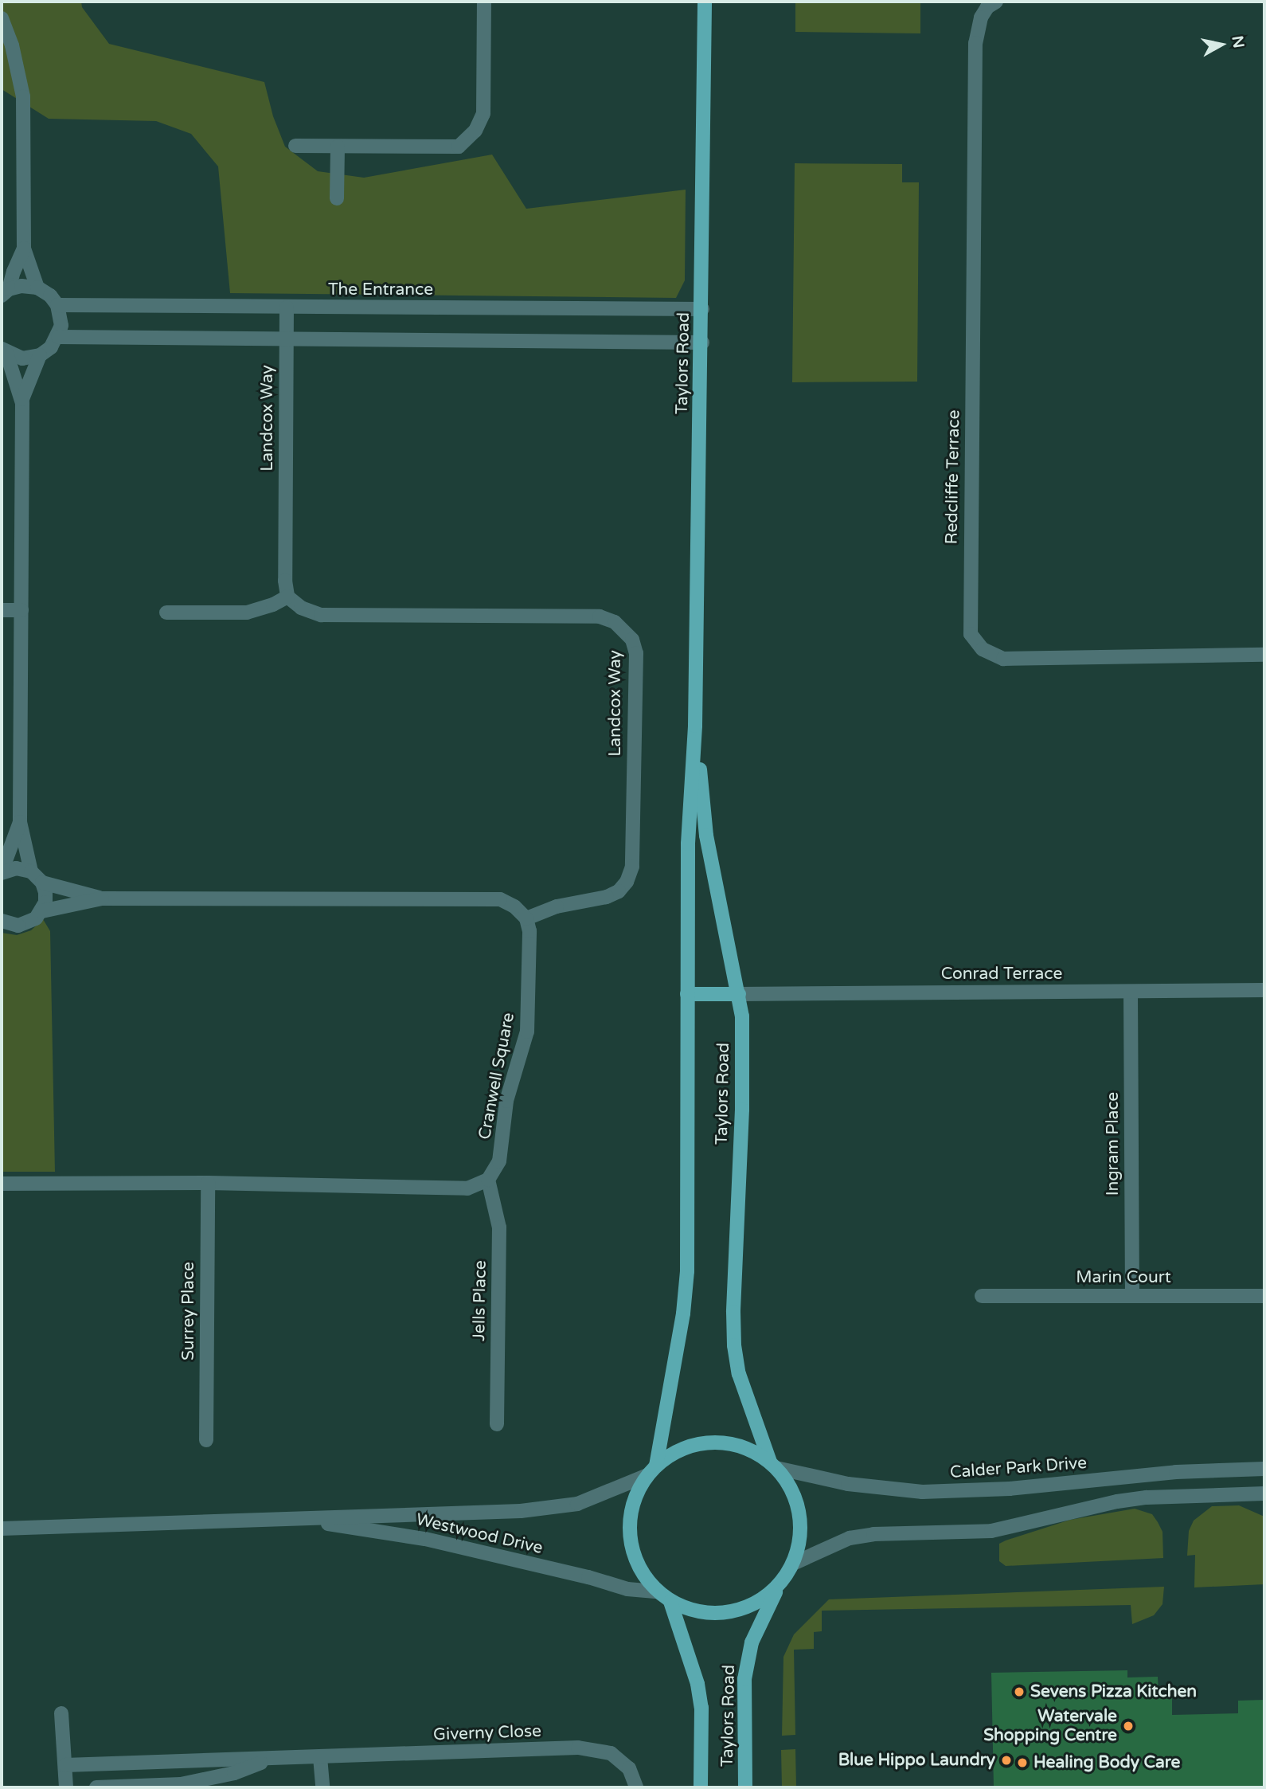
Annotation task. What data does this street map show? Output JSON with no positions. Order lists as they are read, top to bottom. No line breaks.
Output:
{"streets":{"main road":["Taylors Road"],"street":["The Entrance","Landcox Way","Redcliffe Terrace","Conrad Terrace","Cranwell Square","Ingram Place","Marin Court","Jells Place","Surrey Place","Calder Park Drive","Westwood Drive","Giverny Close"]},"crossings":[["The Entrance","Taylors Road"],["The Entrance","Landcox Way"],["Taylors Road","Conrad Terrace"],["Taylors Road","Calder Park Drive"],["Taylors Road","Westwood Drive"],["Landcox Way","Cranwell Square"],["Conrad Terrace","Ingram Place"],["Cranwell Square","Jells Place"],["Ingram Place","Marin Court"],["Calder Park Drive","Westwood Drive"]],"places":["Sevens Pizza Kitchen","Watervale Shopping Centre","Blue Hippo Laundry","Healing Body Care"],"north":"right"}
